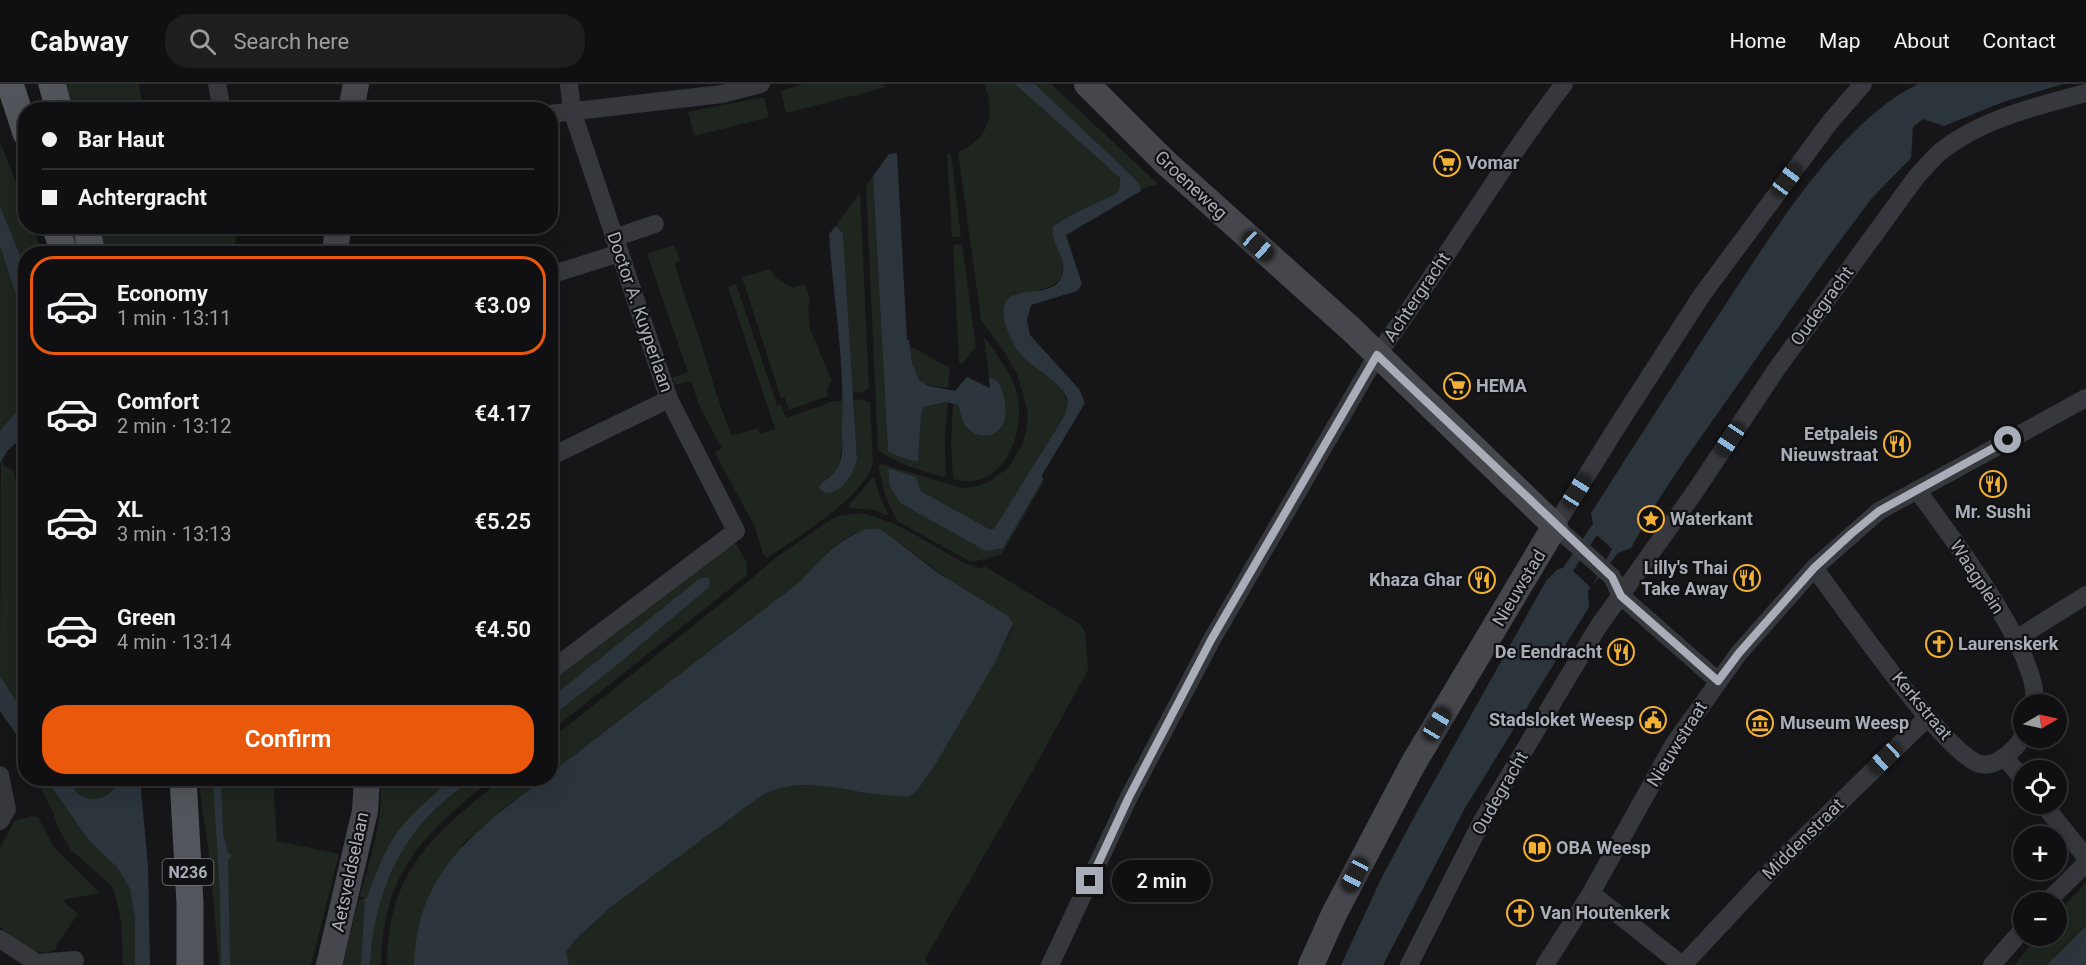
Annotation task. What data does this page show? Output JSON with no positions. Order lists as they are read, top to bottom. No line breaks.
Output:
{"streets":{"main road":["N236"],"street":["Groeneweg","Achtergracht","Oudegracht","Doctor A. Kuyperlaan","Waagplein","Nieuwstad","Kerkstraat","Nieuwstraat","Middenstraat","Aetsveldselaan"]},"crossings":[["Groeneweg","Achtergracht"],["Groeneweg","Nieuwstad"],["Waagplein","Nieuwstraat"],["Kerkstraat","Nieuwstraat"],["Kerkstraat","Middenstraat"]],"places":{"supermarket":["Vomar","HEMA"],"restaurant":["Eetpaleis Nieuwstraat","Mr. Sushi","Lilly's Thai Take Away","Khaza Ghar","De Eendracht"],"place":["Waterkant"],"church":["Laurenskerk","Van Houtenkerk"],"public building":["Stadsloket Weesp"],"museum":["Museum Weesp"],"library":["OBA Weesp"]},"north":"right","page":{"header":"Cabway","search":"Search here","nav":["Home","Map","About","Contact"],"banner":["Bar Haut","Achtergracht"],"list":[{"name":"Economy","note":"1 min · 13:11","value":"€3.09"},{"name":"Comfort","note":"2 min · 13:12","value":"€4.17"},{"name":"XL","note":"3 min · 13:13","value":"€5.25"},{"name":"Green","note":"4 min · 13:14","value":"€4.50"}],"buttons":"Confirm","map_buttons":["+","−"],"bubble":"2 min"}}
